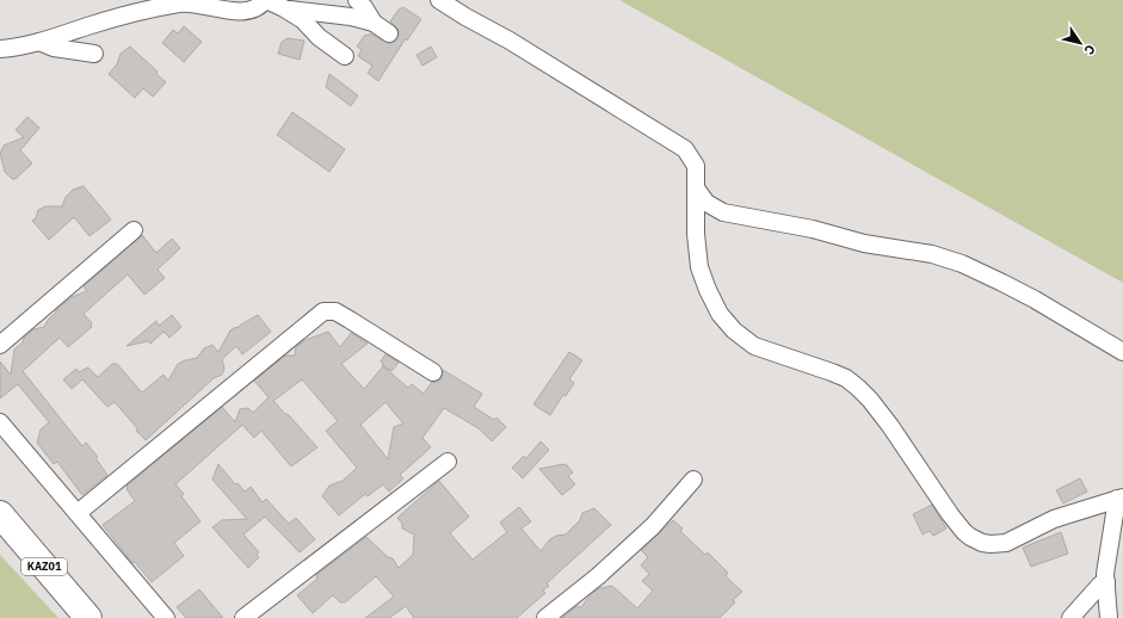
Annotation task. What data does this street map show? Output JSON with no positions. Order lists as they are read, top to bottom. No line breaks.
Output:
{"streets":{"highway":["KАZ01"]},"north":"bottom right"}
